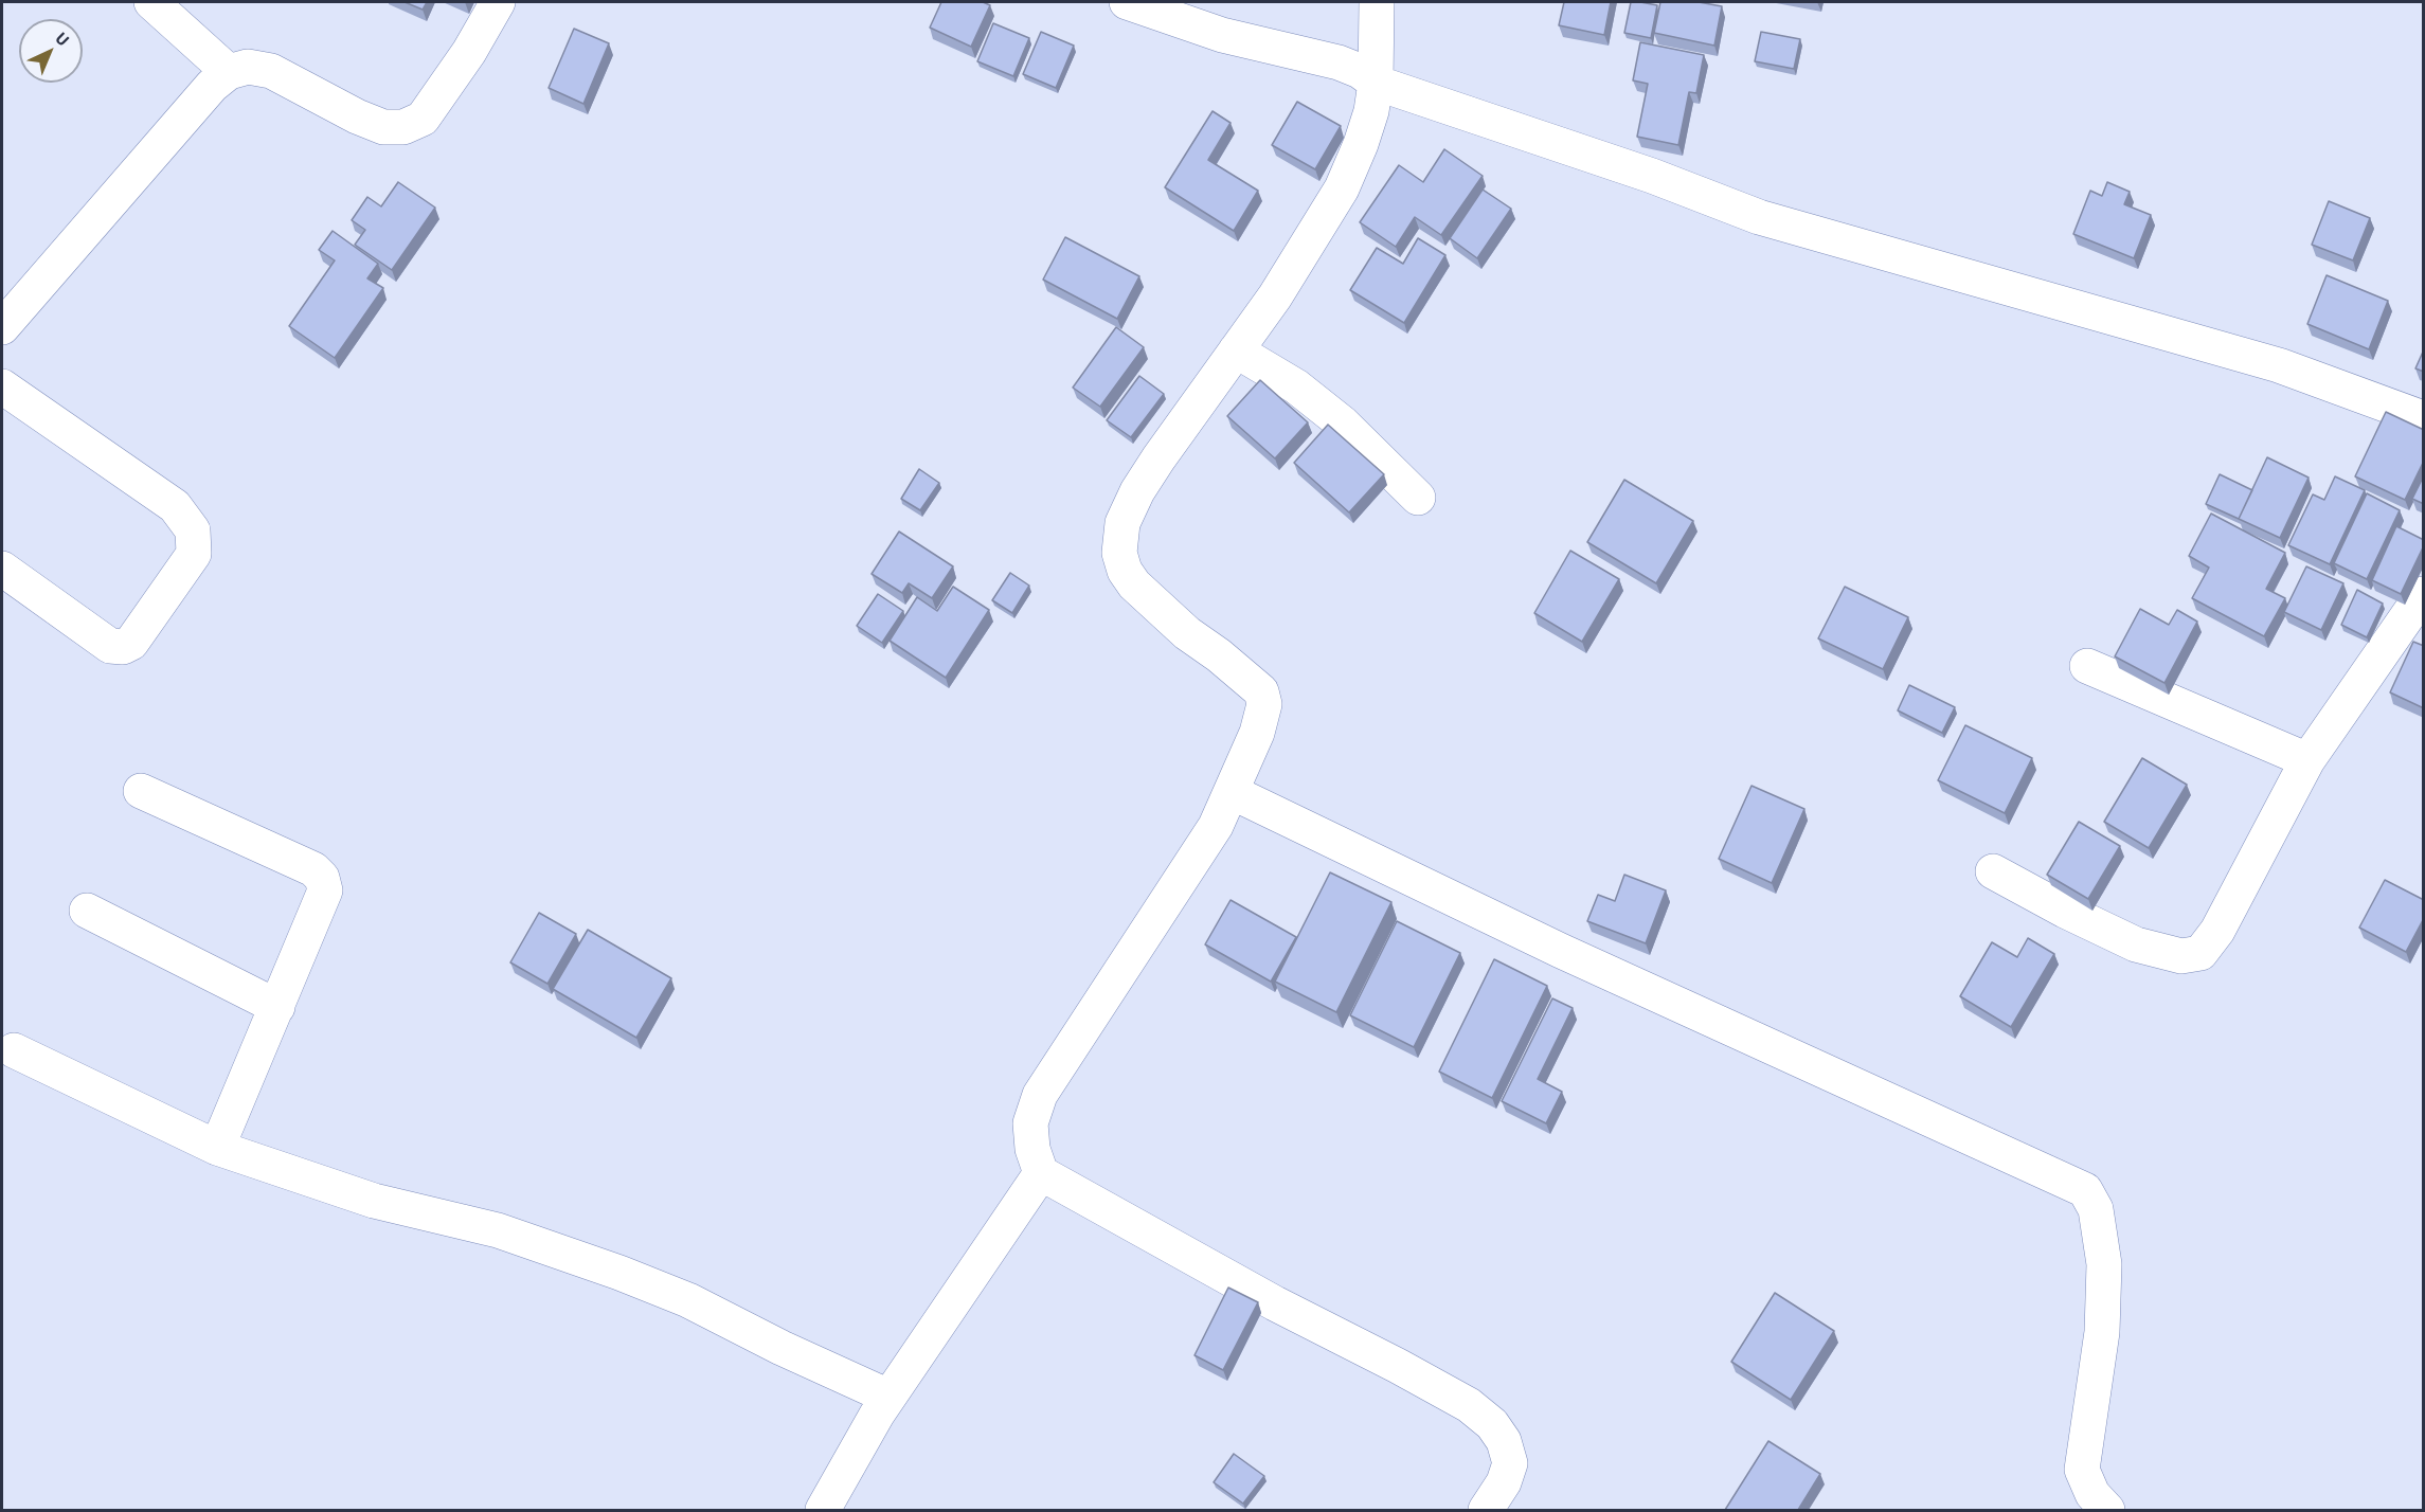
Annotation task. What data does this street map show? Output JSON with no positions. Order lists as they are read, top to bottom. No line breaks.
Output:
{"north":"top right"}
